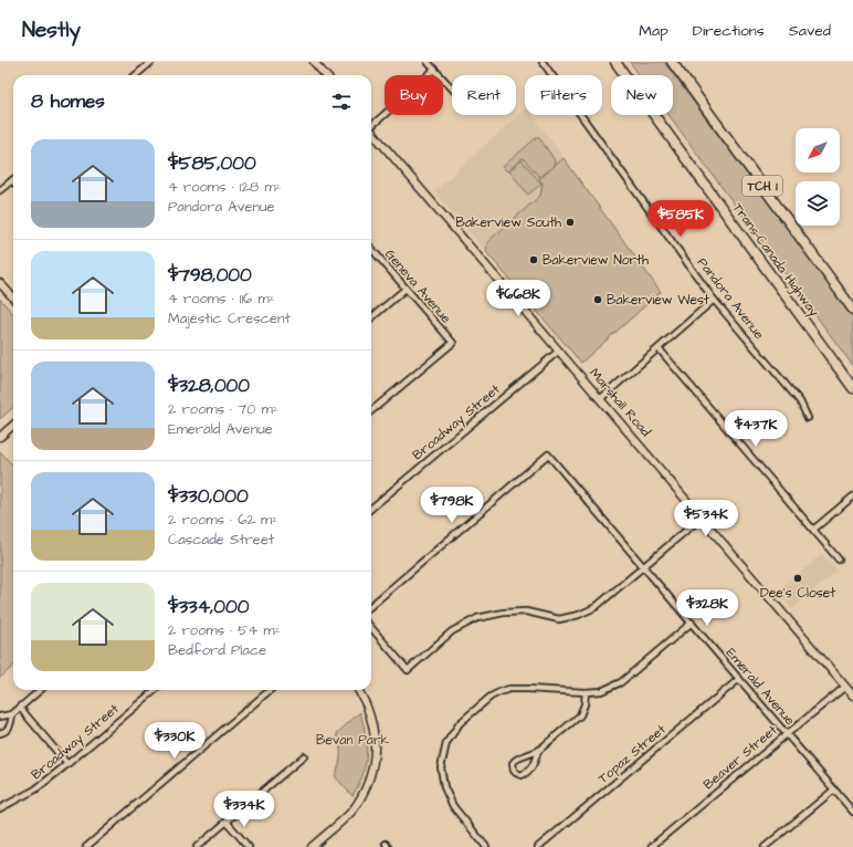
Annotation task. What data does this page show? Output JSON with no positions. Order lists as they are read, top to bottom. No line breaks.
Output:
{"streets":{"highway":["TCH 1","Trans-Canada Highway"],"main road":["Marshall Road"],"street":["Geneva Avenue","Pandora Avenue","Broadway Street","Emerald Avenue","Topaz Street","Beaver Street"]},"crossings":[["Marshall Road","Broadway Street"],["Marshall Road","Beaver Street"],["Emerald Avenue","Topaz Street"],["Emerald Avenue","Beaver Street"]],"parks":["Bevan Park"],"places":["Bakerview South","Bakerview North","Bakerview West","Dee's Closet"],"north":"bottom left","page":{"header":"Nestly","nav":["Map","Directions","Saved"],"chip":["Buy","Rent","Filters","New"],"heading":"8 homes","list":[{"name":"$585,000","note":"4 rooms · 128 m² · Pandora Avenue"},{"name":"$798,000","note":"4 rooms · 116 m² · Majestic Crescent"},{"name":"$328,000","note":"2 rooms · 70 m² · Emerald Avenue"},{"name":"$330,000","note":"2 rooms · 62 m² · Cascade Street"},{"name":"$334,000","note":"2 rooms · 54 m² · Bedford Place"}],"price":["$585K","$668K","$437K","$798K","$534K","$328K","$330K","$334K"]}}
